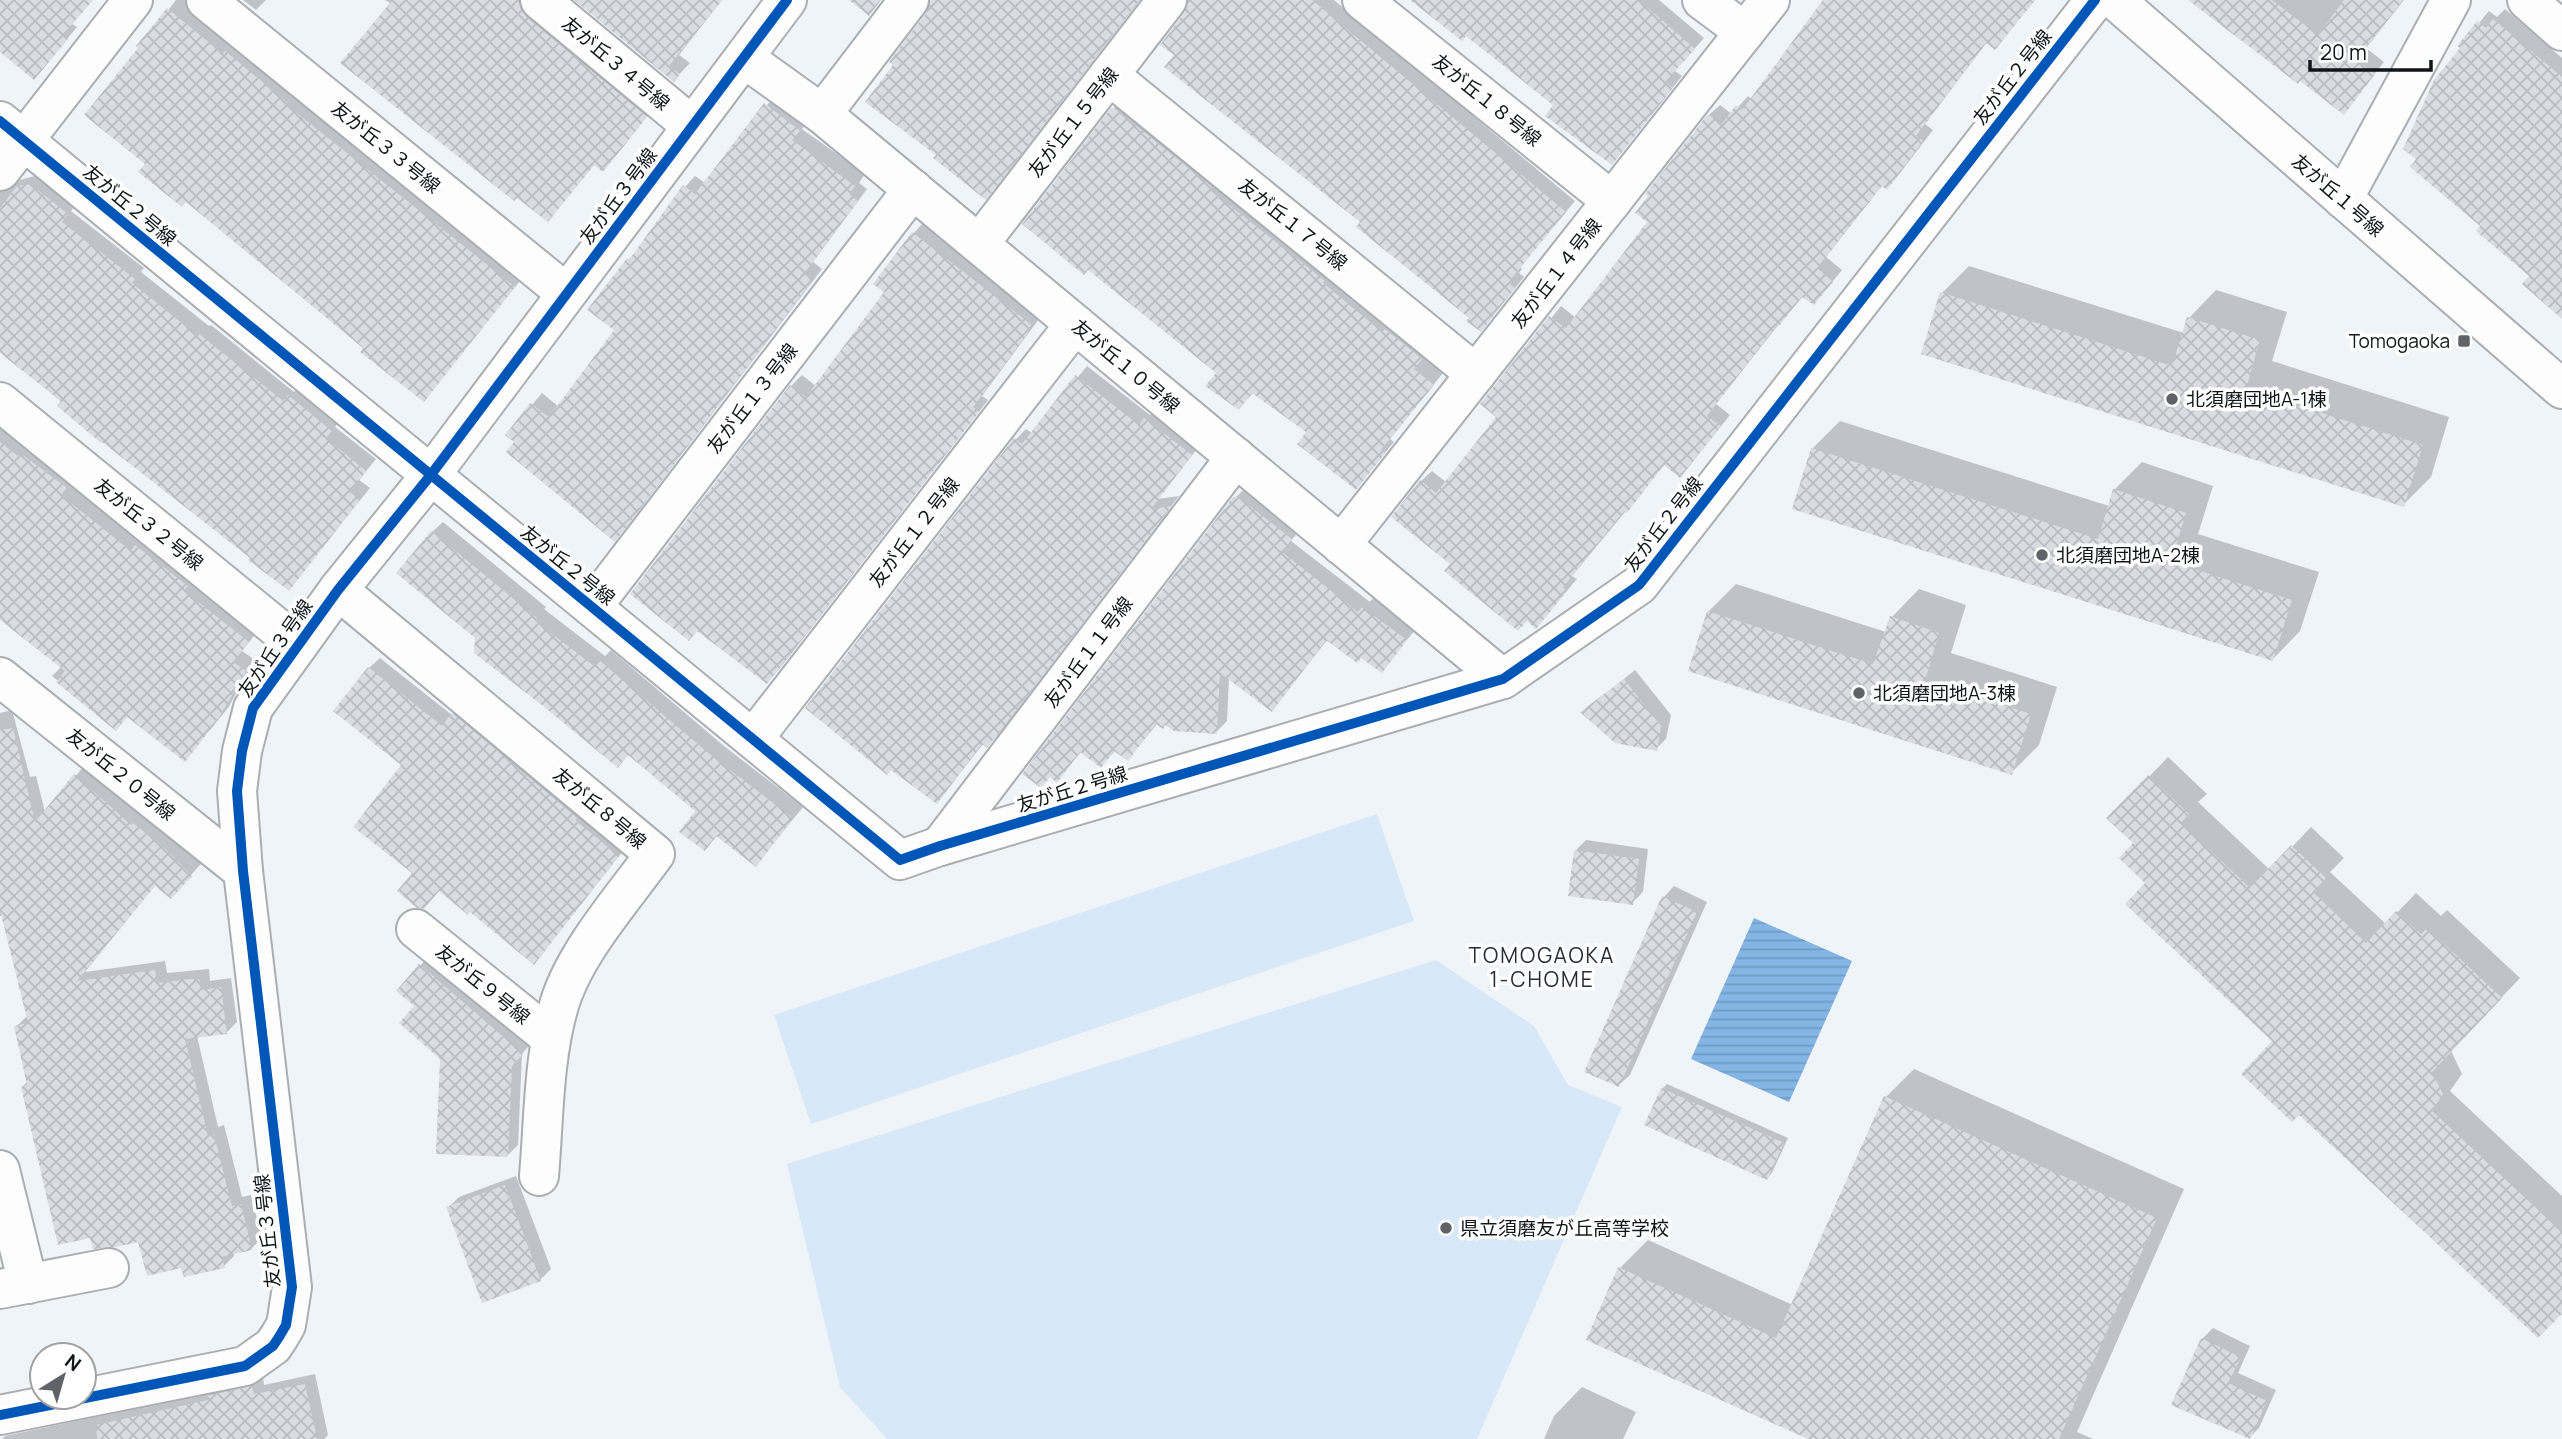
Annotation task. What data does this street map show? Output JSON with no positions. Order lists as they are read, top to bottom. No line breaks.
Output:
{"streets":{"street":["友が丘３４号線","友が丘２号線","友が丘１８号線","友が丘１５号線","友が丘３３号線","友が丘１号線","友が丘３号線","友が丘１７号線","友が丘１４号線","友が丘１０号線","友が丘１３号線","友が丘３２号線","友が丘１２号線","友が丘１１号線","友が丘２０号線","友が丘８号線","友が丘９号線"]},"crossings":[["友が丘３４号線","友が丘３号線"],["友が丘２号線","友が丘３号線"],["友が丘２号線","友が丘１０号線"],["友が丘２号線","友が丘１３号線"],["友が丘２号線","友が丘１２号線"],["友が丘２号線","友が丘１１号線"],["友が丘１８号線","友が丘１４号線"],["友が丘１５号線","友が丘１７号線"],["友が丘１５号線","友が丘１０号線"],["友が丘３３号線","友が丘３号線"],["友が丘３号線","友が丘１０号線"],["友が丘３号線","友が丘３２号線"],["友が丘３号線","友が丘２０号線"],["友が丘３号線","友が丘８号線"],["友が丘１７号線","友が丘１４号線"],["友が丘１４号線","友が丘１０号線"],["友が丘１０号線","友が丘１３号線"],["友が丘１０号線","友が丘１２号線"],["友が丘１０号線","友が丘１１号線"],["友が丘８号線","友が丘９号線"]],"districts":["TOMOGAOKA 1-CHOME"],"places":{"transit":["Tomogaoka"],"other":["北須磨団地A-1棟","北須磨団地A-2棟","北須磨団地A-3棟","県立須磨友が丘高等学校"]},"scale_bar":"20 m","north":"top right"}
